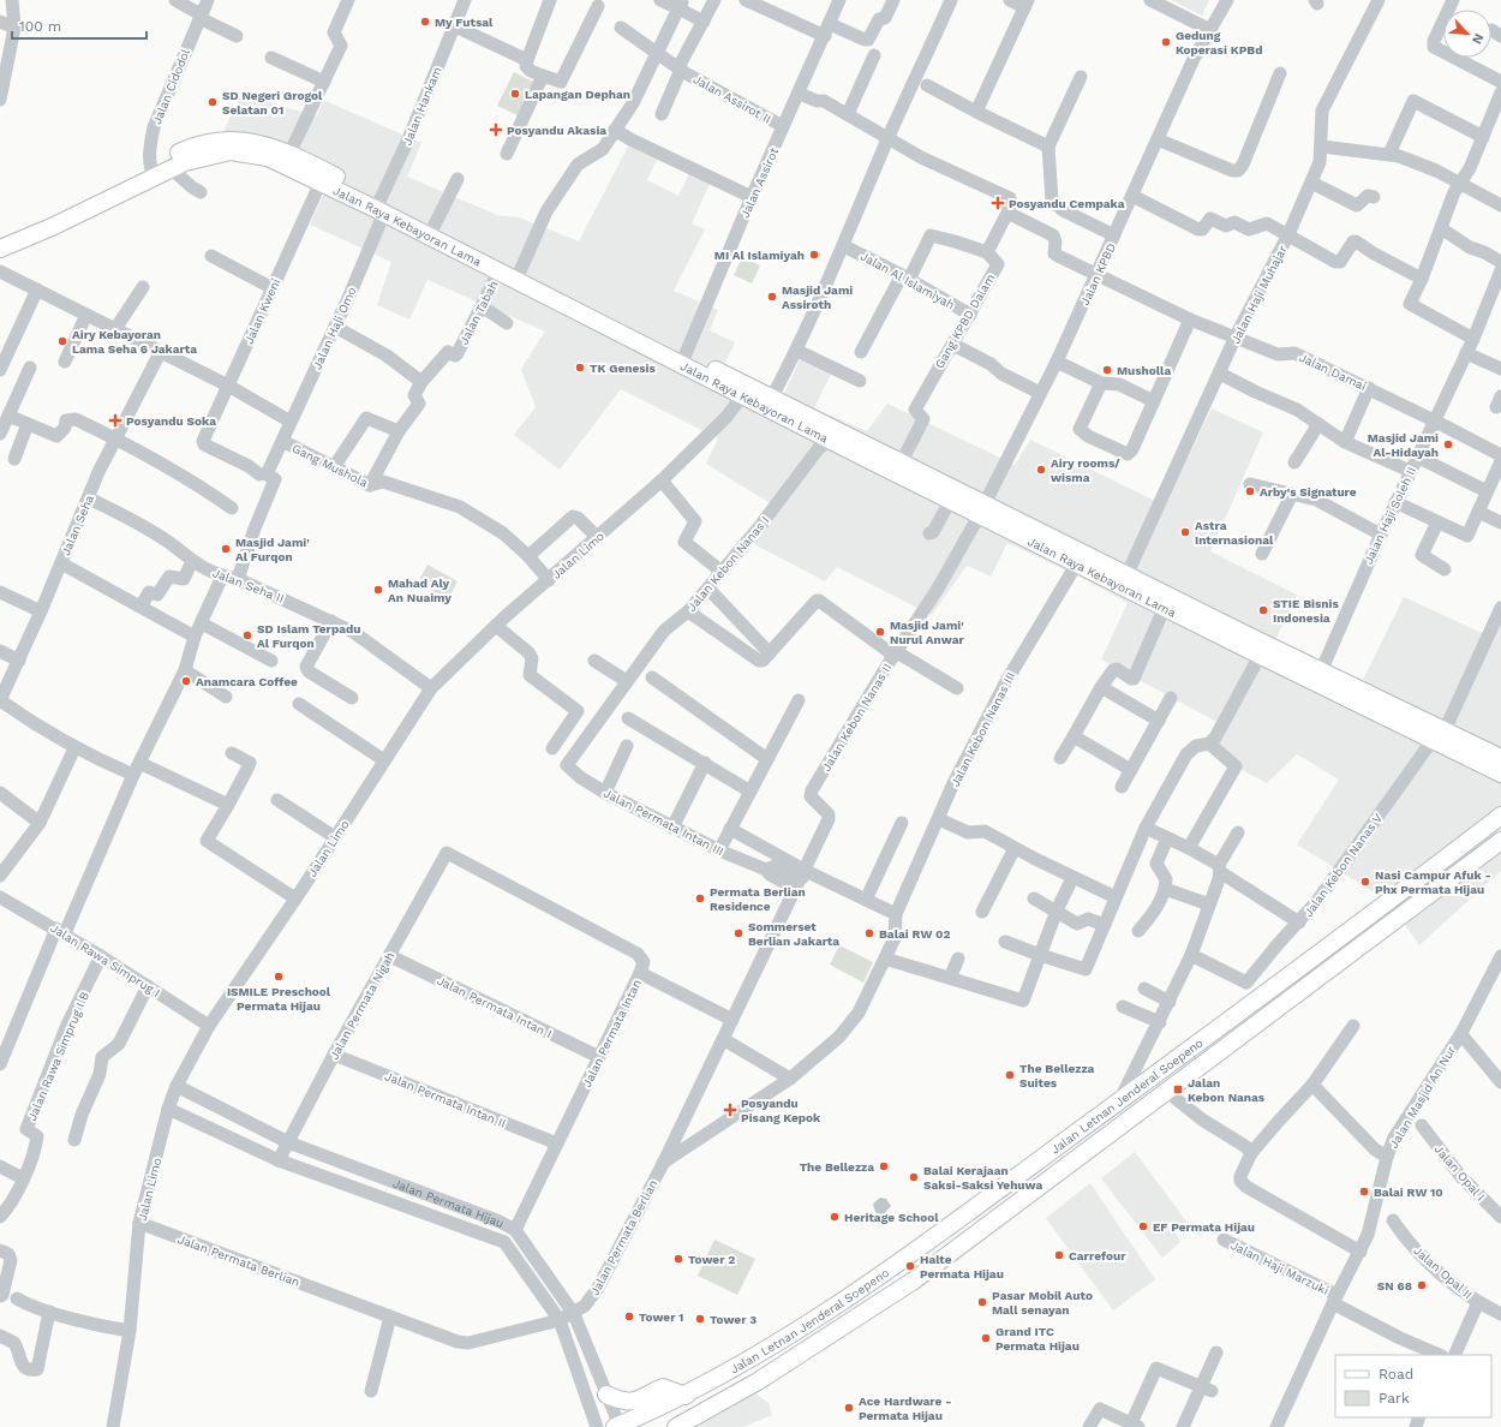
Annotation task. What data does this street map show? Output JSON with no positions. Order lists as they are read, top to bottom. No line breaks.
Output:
{"streets":{"main road":["Jalan Raya Kebayoran Lama","Jalan Letnan Jenderal Soepeno"],"street":["Jalan Cidodol","Jalan Assirot II","Jalan Hankam","Jalan Assirot","Jalan KPBD","Jalan Al Islamiyah","Jalan Haji Muhajar","Jalan Kweni","Jalan Tabah","Gang KPBD Dalam","Jalan Haji Omo","Jalan Damai","Gang Mushola","Jalan Haji Soleh II","Jalan Seha","Jalan Limo","Jalan Kebon Nanas I","Jalan Seha II","Jalan Kebon Nanas II","Jalan Kebon Nanas III","Jalan Permata Intan III","Jalan Kebon Nanas V","Jalan Rawa Simprug I","Jalan Permata Nigah","Jalan Permata Intan I","Jalan Permata Intan","Jalan Rawa Simprug I B","Jalan Masjid An Nur","Jalan Permata Intan II","Jalan Opal I","Jalan Permata Hijau","Jalan Permata Berlian","Jalan Haji Marzuki","Jalan Opal II"]},"crossings":[["Jalan Cidodol","Jalan Raya Kebayoran Lama"],["Jalan Assirot II","Jalan Assirot"],["Jalan Hankam","Jalan Raya Kebayoran Lama"],["Jalan Hankam","Jalan Haji Omo"],["Jalan Assirot","Jalan Raya Kebayoran Lama"],["Jalan Raya Kebayoran Lama","Jalan KPBD"],["Jalan Raya Kebayoran Lama","Jalan Haji Muhajar"],["Jalan Raya Kebayoran Lama","Jalan Kweni"],["Jalan Raya Kebayoran Lama","Jalan Tabah"],["Jalan Raya Kebayoran Lama","Gang KPBD Dalam"],["Jalan Raya Kebayoran Lama","Jalan Haji Omo"],["Jalan Raya Kebayoran Lama","Jalan Haji Soleh II"],["Jalan Raya Kebayoran Lama","Jalan Limo"],["Jalan Raya Kebayoran Lama","Jalan Kebon Nanas I"],["Jalan Raya Kebayoran Lama","Jalan Kebon Nanas II"],["Jalan Raya Kebayoran Lama","Jalan Kebon Nanas III"],["Jalan Raya Kebayoran Lama","Jalan Kebon Nanas V"],["Jalan KPBD","Jalan Damai"],["Jalan KPBD","Jalan Kebon Nanas II"],["Jalan Al Islamiyah","Gang KPBD Dalam"],["Jalan Haji Muhajar","Jalan Damai"],["Jalan Haji Omo","Gang Mushola"],["Jalan Haji Omo","Jalan Seha II"],["Jalan Damai","Jalan Haji Soleh II"],["Gang Mushola","Jalan Limo"],["Jalan Seha","Jalan Seha II"],["Jalan Limo","Jalan Seha II"],["Jalan Limo","Jalan Rawa Simprug I"],["Jalan Limo","Jalan Permata Hijau"],["Jalan Limo","Jalan Permata Berlian"],["Jalan Kebon Nanas I","Jalan Permata Intan III"],["Jalan Kebon Nanas II","Jalan Permata Intan III"],["Jalan Kebon Nanas II","Jalan Permata Berlian"],["Jalan Permata Intan III","Jalan Permata Berlian"],["Jalan Rawa Simprug I","Jalan Rawa Simprug I B"],["Jalan Permata Nigah","Jalan Permata Intan I"],["Jalan Permata Nigah","Jalan Permata Intan"],["Jalan Permata Nigah","Jalan Permata Intan II"],["Jalan Permata Nigah","Jalan Permata Hijau"],["Jalan Permata Intan I","Jalan Permata Intan"],["Jalan Permata Intan","Jalan Permata Intan II"],["Jalan Permata Intan","Jalan Permata Hijau"],["Jalan Letnan Jenderal Soepeno","Jalan Permata Hijau"],["Jalan Masjid An Nur","Jalan Haji Marzuki"],["Jalan Permata Hijau","Jalan Permata Berlian"]],"places":{"other":["My Futsal","Gedung Koperasi KPBd","Lapangan Dephan","SD Negeri Grogol Selatan 01","MI Al Islamiyah","Masjid Jami Assiroth","Airy Kebayoran Lama Seha 6 Jakarta","TK Genesis","Musholla","Masjid Jami Al-Hidayah","Airy rooms/ wisma","Arby's Signature","Astra Internasional","Masjid Jami' Al Furqon","Mahad Aly An Nuaimy","STIE Bisnis Indonesia","Masjid Jami' Nurul Anwar","SD Islam Terpadu Al Furqon","Anamcara Coffee","Nasi Campur Afuk - Phx Permata Hijau","Permata Berlian Residence","Sommerset Berlian Jakarta","Balai RW 02","ISMILE Preschool Permata Hijau","The Bellezza Suites","The Bellezza","Balai Kerajaan Saksi-Saksi Yehuwa","Balai RW 10","Heritage School","EF Permata Hijau","Carrefour","Tower 2","Halte Permata Hijau","SN 68","Pasar Mobil Auto Mall senayan","Tower 1","Tower 3","Grand ITC Permata Hijau","Ace Hardware - Permata Hijau"],"health":["Posyandu Akasia","Posyandu Cempaka","Posyandu Soka","Posyandu Pisang Kepok"],"transit":["Jalan Kebon Nanas"]},"legend":["Road","Park"],"scale_bar":"100 m","north":"bottom right"}
